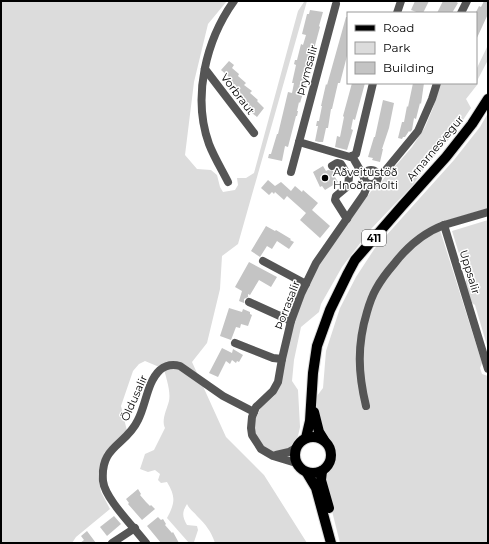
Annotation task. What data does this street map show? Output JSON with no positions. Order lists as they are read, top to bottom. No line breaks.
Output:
{"streets":{"main road":["Arnarnesvegur","411"],"street":["Þrymsalir","Vorbraut","Uppsalir","Þorrasalir","Öldusalir"]},"crossings":[["Arnarnesvegur","411"],["Þorrasalir","Öldusalir"]],"places":["Aðveitustöð Hnoðraholti"],"legend":["Road","Park","Building"]}
